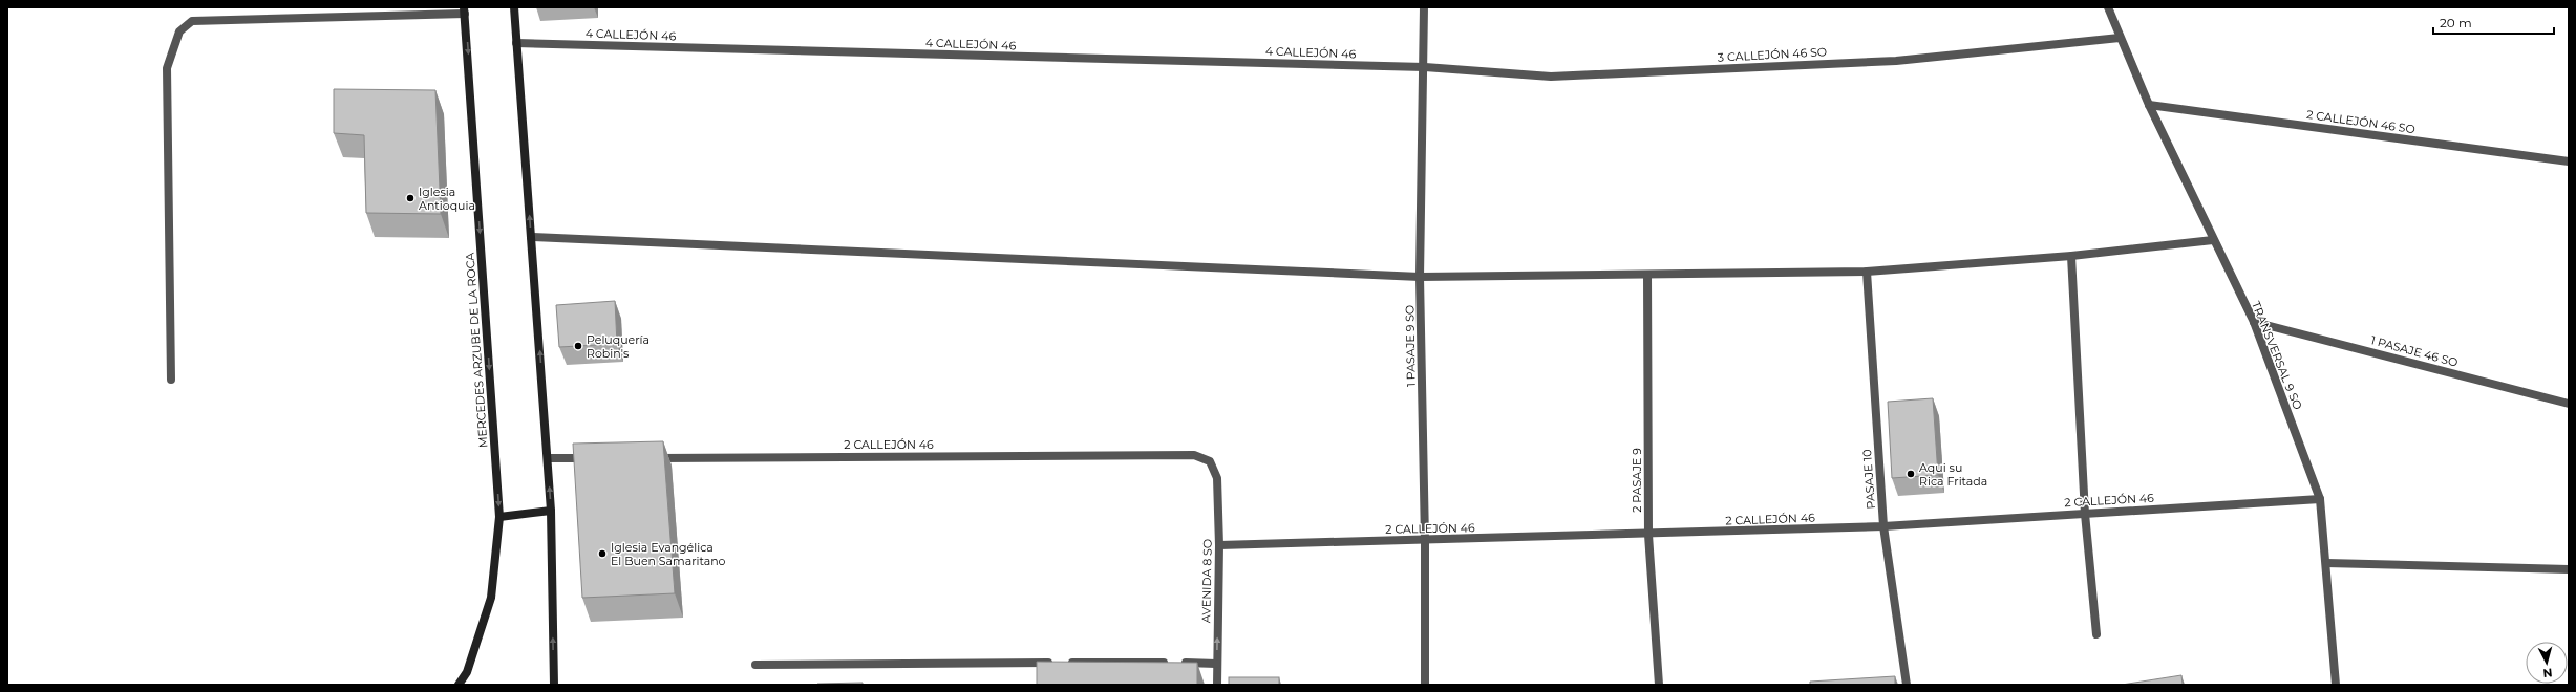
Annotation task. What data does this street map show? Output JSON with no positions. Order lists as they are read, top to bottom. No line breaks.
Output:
{"streets":{"street":["4 CALLEJÓN 46","3 CALLEJÓN 46 SO","2 CALLEJÓN 46 SO","1 PASAJE 9 SO","MERCEDES ARZUBE DE LA ROCA","1 PASAJE 46 SO","TRANSVERSAL 9 SO","2 CALLEJÓN 46","PASAJE 10","2 PASAJE 9","AVENIDA 8 SO"]},"crossings":[["4 CALLEJÓN 46","3 CALLEJÓN 46 SO"],["4 CALLEJÓN 46","1 PASAJE 9 SO"],["3 CALLEJÓN 46 SO","1 PASAJE 9 SO"],["3 CALLEJÓN 46 SO","TRANSVERSAL 9 SO"],["2 CALLEJÓN 46 SO","TRANSVERSAL 9 SO"],["1 PASAJE 9 SO","2 CALLEJÓN 46"],["1 PASAJE 46 SO","TRANSVERSAL 9 SO"],["TRANSVERSAL 9 SO","2 CALLEJÓN 46"],["2 CALLEJÓN 46","PASAJE 10"],["2 CALLEJÓN 46","2 PASAJE 9"],["2 CALLEJÓN 46","AVENIDA 8 SO"]],"one_way":["AVENIDA 8 SO"],"places":["Iglesia Antioquia","Peluquería Robin's","Aqui su Rica Fritada","Iglesia Evangélica El Buen Samaritano"],"scale_bar":"20 m","north":"bottom"}
